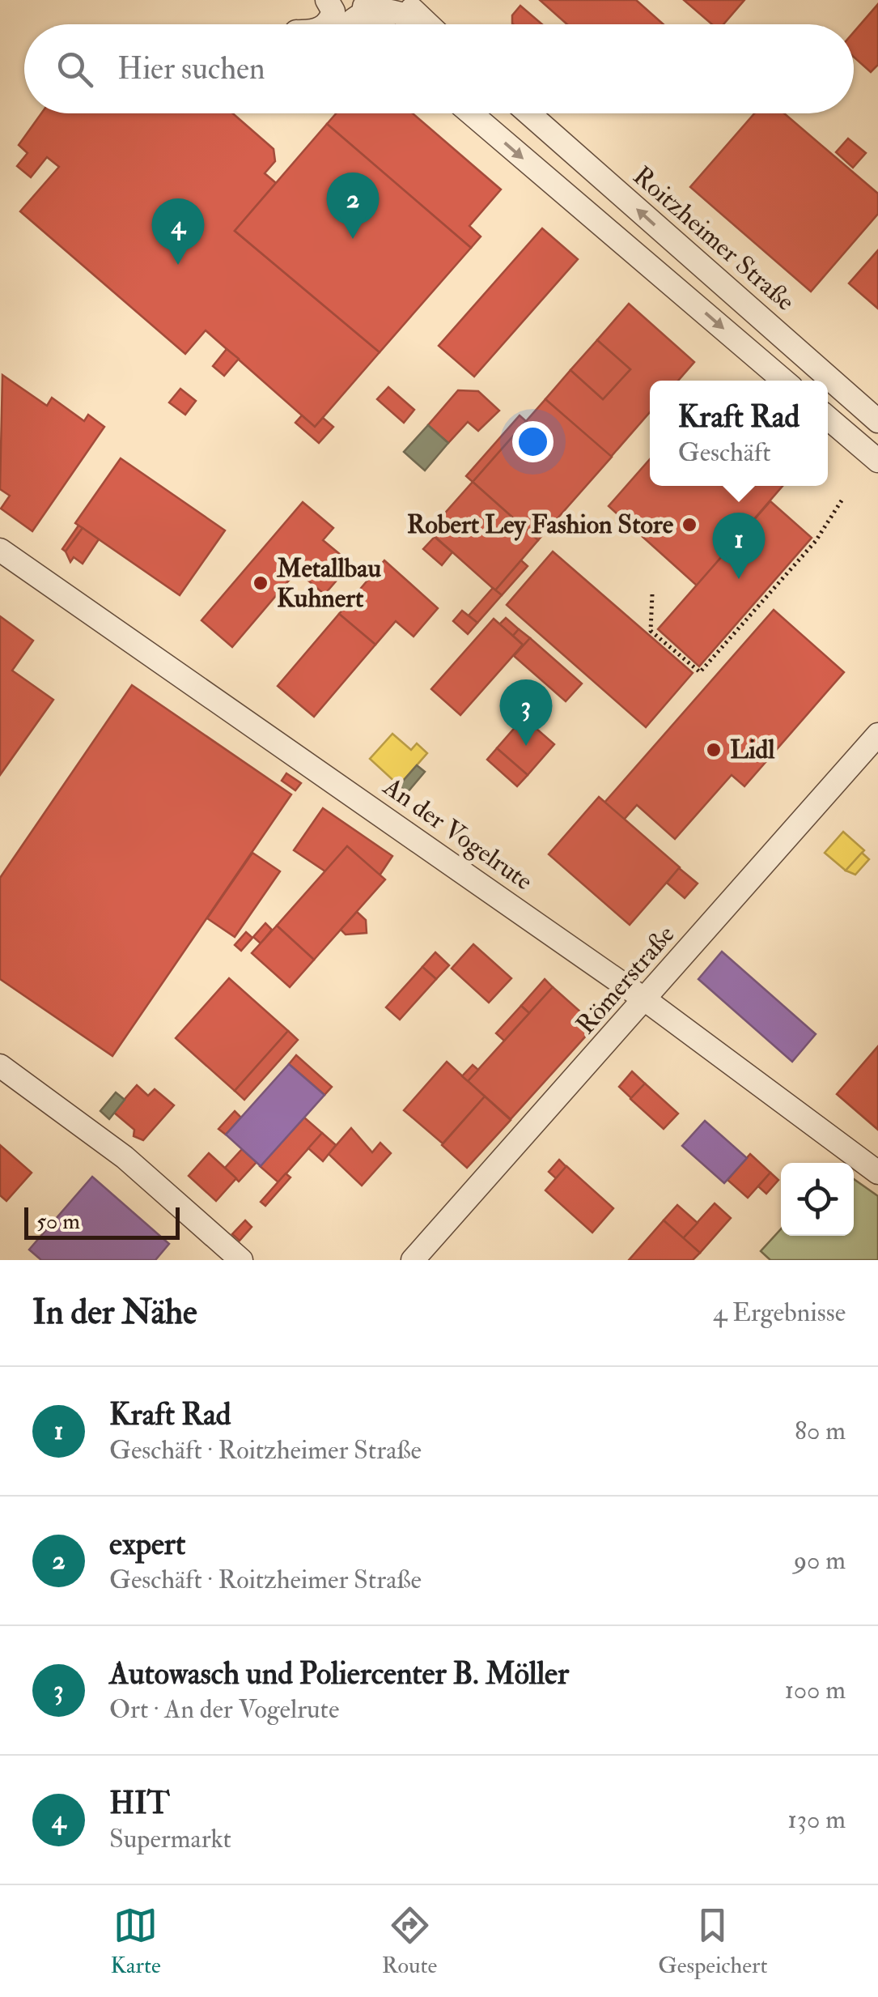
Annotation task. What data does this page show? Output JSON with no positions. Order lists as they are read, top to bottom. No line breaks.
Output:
{"streets":{"street":["Roitzheimer Straße","An der Vogelrute","Römerstraße"]},"crossings":[["An der Vogelrute","Römerstraße"]],"places":["Robert Ley Fashion Store","Metallbau Kuhnert","Lidl"],"scale_bar":"50 m","page":{"search":"Hier suchen","pins":["2","4","1","3"],"popup":["Kraft Rad","Geschäft"],"scale":"50 m","heading":["In der Nähe","4 Ergebnisse"],"list":[{"mark":"1","name":"Kraft Rad","note":"Geschäft · Roitzheimer Straße","value":"80 m"},{"mark":"2","name":"expert","note":"Geschäft · Roitzheimer Straße","value":"90 m"},{"mark":"3","name":"Autowasch und Poliercenter B. Möller","note":"Ort · An der Vogelrute","value":"100 m"},{"mark":"4","name":"HIT","note":"Supermarkt","value":"130 m"}],"nav":["Karte","Route","Gespeichert"]}}
